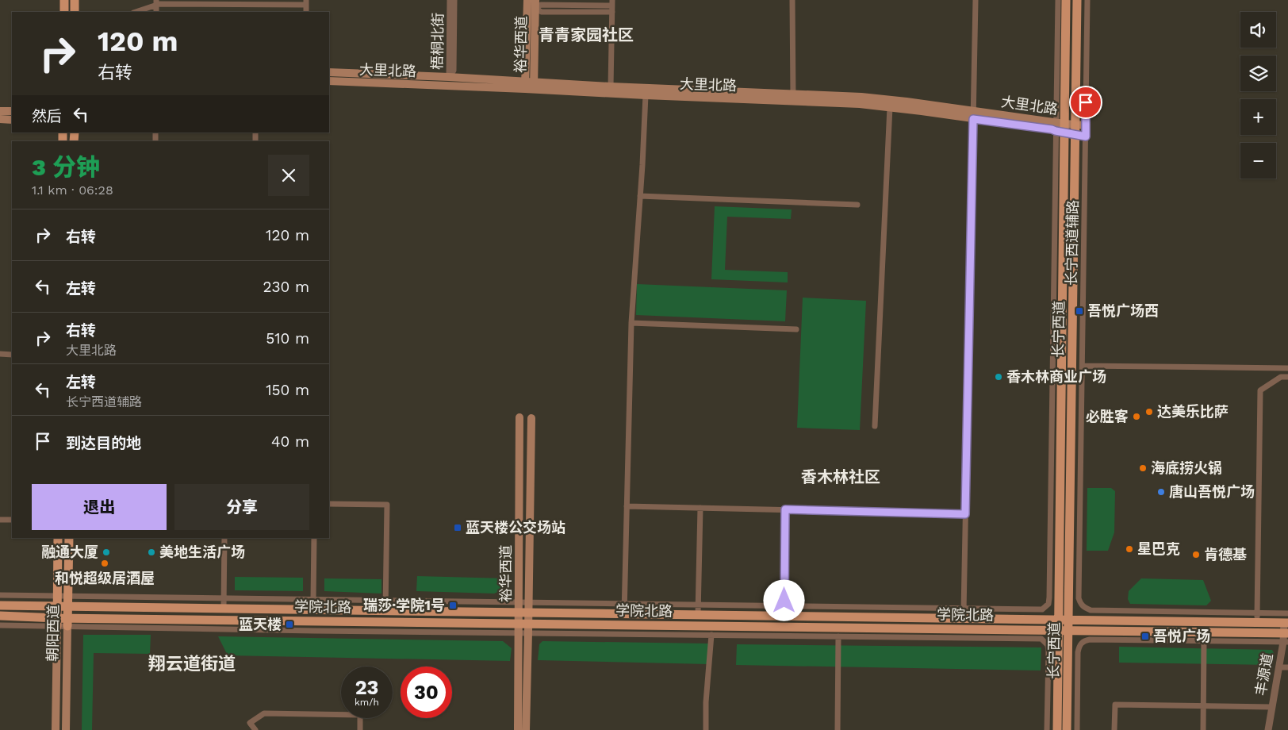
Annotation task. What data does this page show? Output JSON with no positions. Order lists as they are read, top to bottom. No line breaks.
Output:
{"streets":{"main road":["裕华西道","大里北路","长宁西道","学院北路","朝阳西道"],"street":["梧桐北街","长宁西道辅路","丰源道"]},"crossings":[["梧桐北街","大里北路"],["裕华西道","大里北路"],["裕华西道","学院北路"],["大里北路","长宁西道辅路"],["大里北路","长宁西道"],["长宁西道辅路","长宁西道"],["长宁西道辅路","学院北路"],["长宁西道","学院北路"],["学院北路","朝阳西道"],["学院北路","丰源道"]],"districts":["青青家园社区","香木林社区","翔云道街道"],"places":{"transit":["吾悦广场西","蓝天楼公交场站","瑞莎·学院1号","蓝天楼","吾悦广场"],"other":["香木林商业广场","达美乐比萨","必胜客","海底捞火锅","唐山吾悦广场","星巴克","融通大厦","美地生活广场","肯德基","和悦超级居酒屋"]},"page":{"map_buttons":["+","−"],"turn":["120 m","右转"],"then":"然后","heading":["3 分钟","1.1 km · 06:28"],"list":[{"name":"右转","value":"120 m"},{"name":"左转","value":"230 m"},{"name":"右转","note":"大里北路","value":"510 m"},{"name":"左转","note":"长宁西道辅路","value":"150 m"},{"name":"到达目的地","value":"40 m"}],"buttons":["退出","分享"],"speed":"23 km/h","limit":"30"}}
